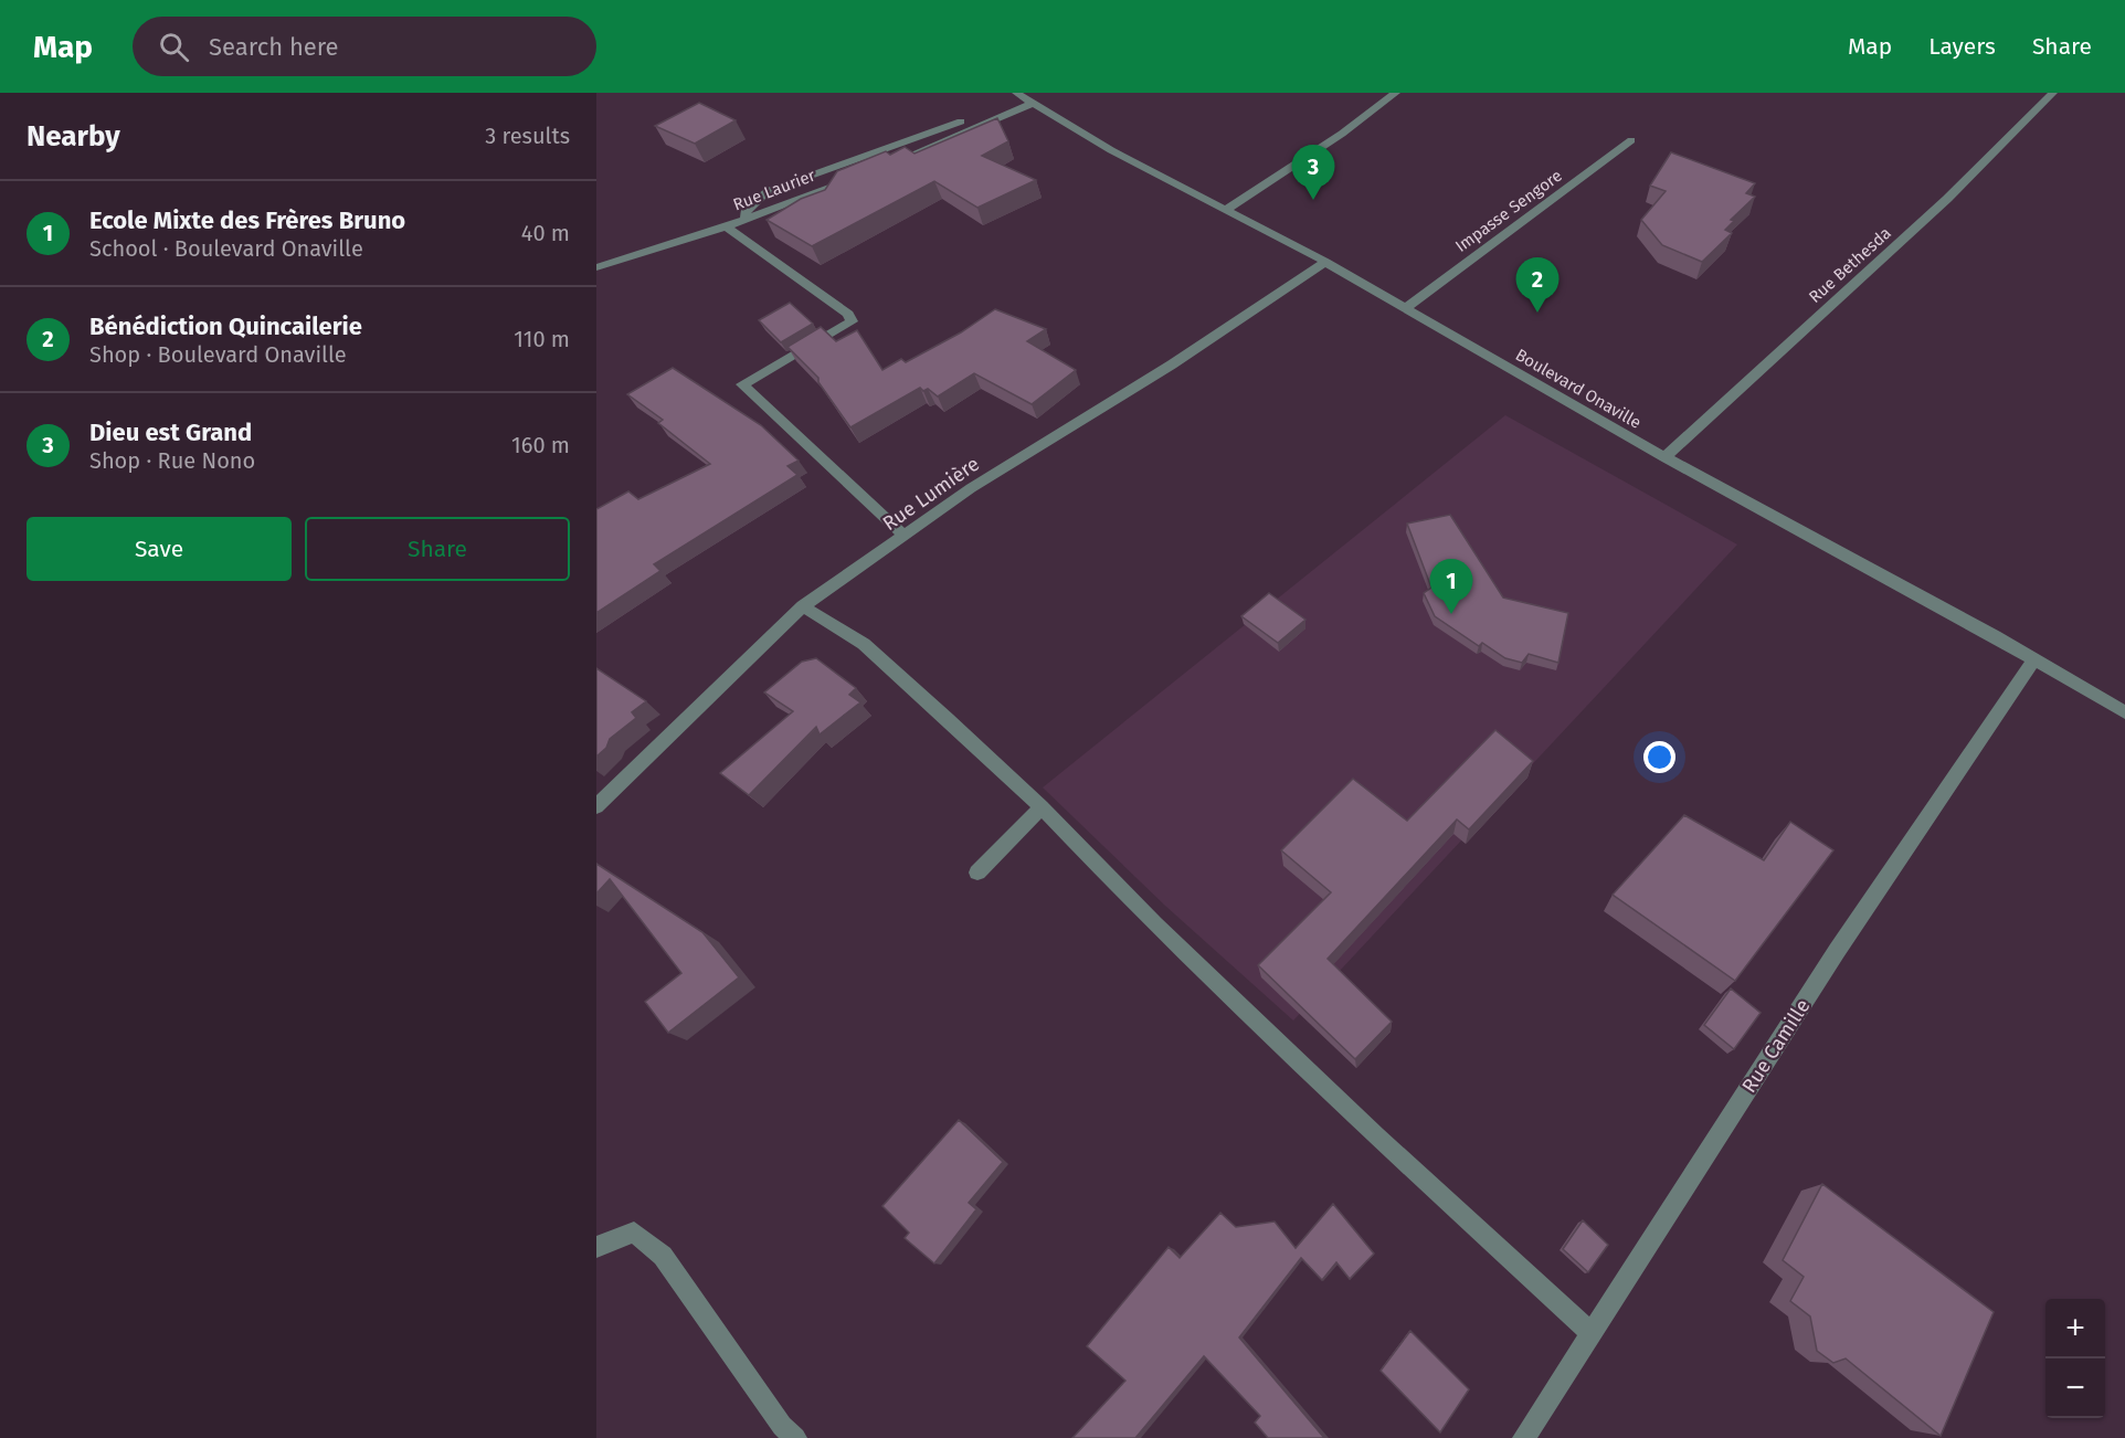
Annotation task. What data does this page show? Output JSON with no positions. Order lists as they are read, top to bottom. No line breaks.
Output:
{"streets":{"street":["Rue Laurier","Impasse Sengore","Rue Bethesda","Boulevard Onaville","Rue Lumière","Rue Camille"]},"crossings":[["Impasse Sengore","Boulevard Onaville"],["Rue Bethesda","Boulevard Onaville"],["Boulevard Onaville","Rue Lumière"],["Boulevard Onaville","Rue Camille"]],"page":{"header":"Map","search":"Search here","nav":["Map","Layers","Share"],"heading":["Nearby","3 results"],"pins":["3","2","1"],"list":[{"mark":"1","name":"Ecole Mixte des Frères Bruno","note":"School · Boulevard Onaville","value":"40 m"},{"mark":"2","name":"Bénédiction Quincailerie","note":"Shop · Boulevard Onaville","value":"110 m"},{"mark":"3","name":"Dieu est Grand","note":"Shop · Rue Nono","value":"160 m"}],"buttons":["Save","Share"],"map_buttons":["+","−"]}}
